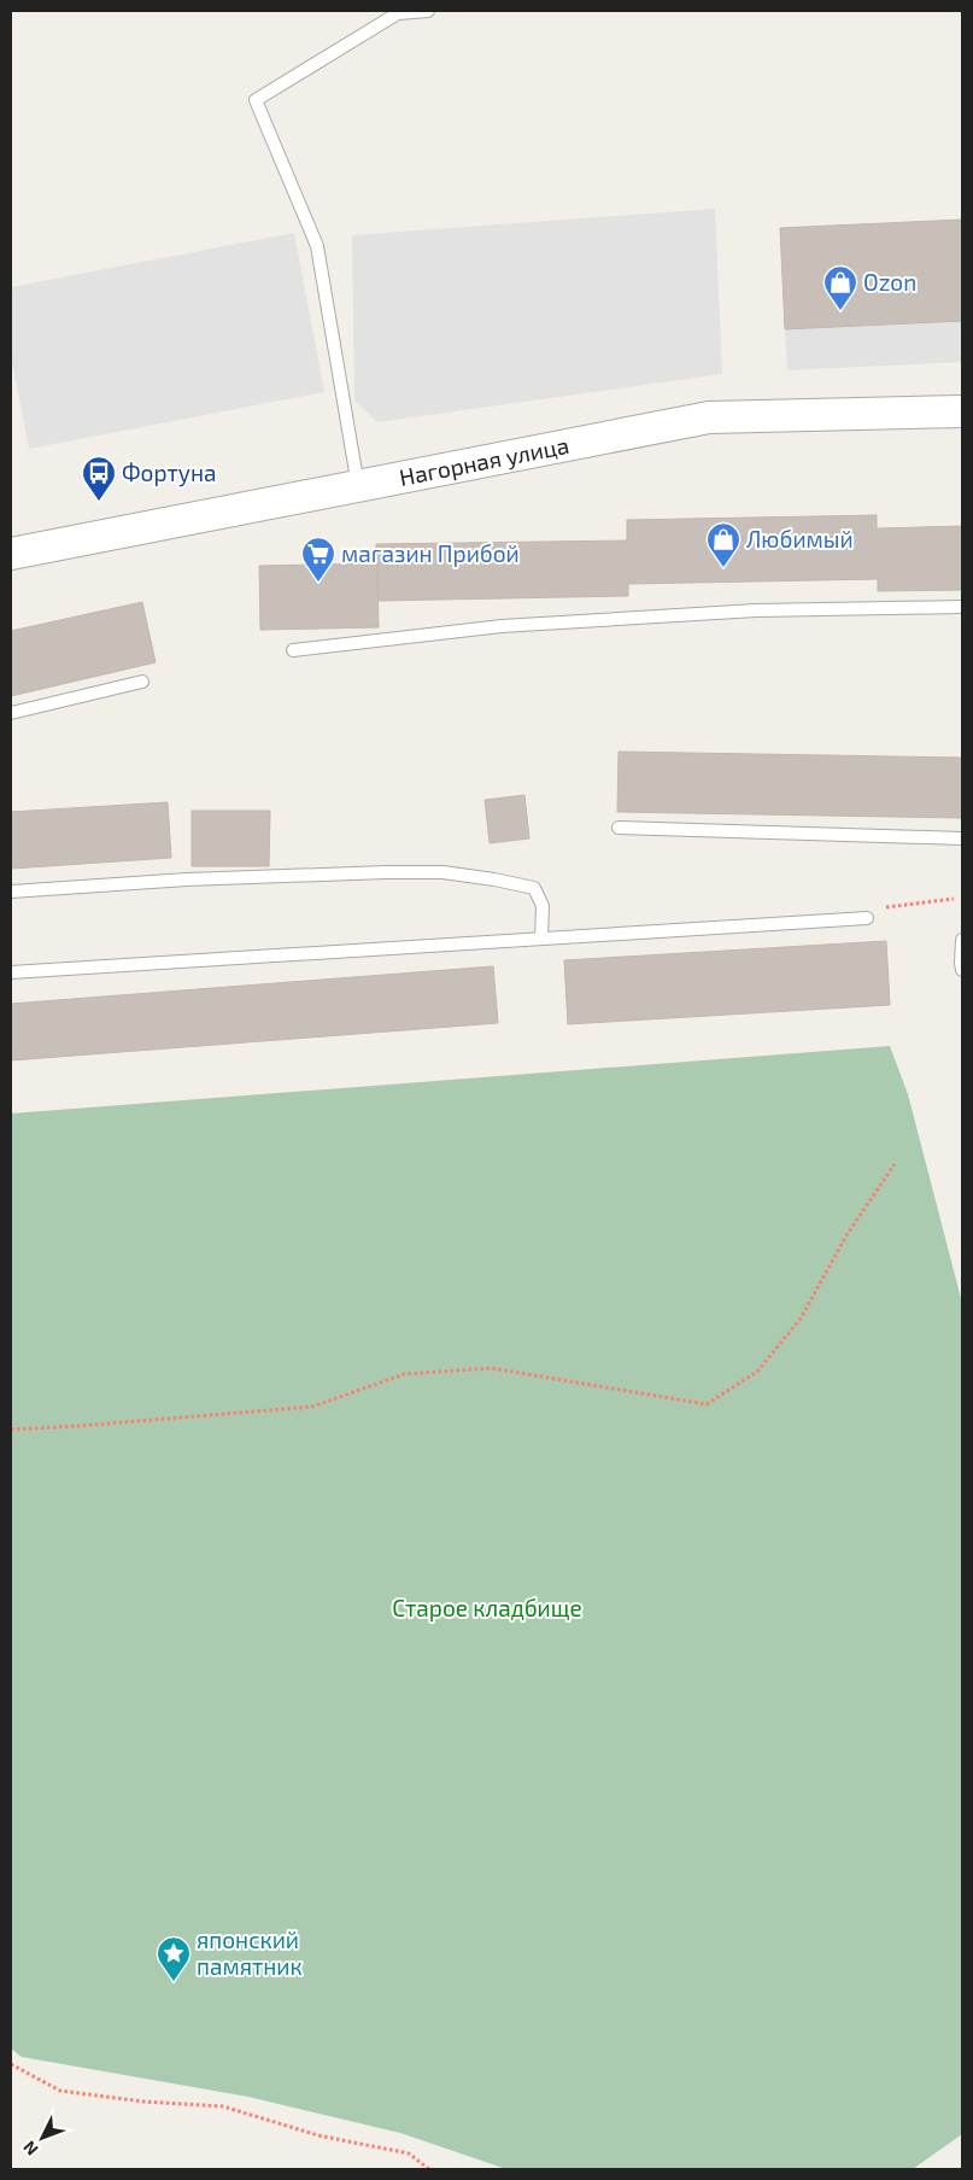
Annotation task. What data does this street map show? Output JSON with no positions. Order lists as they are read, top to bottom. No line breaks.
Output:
{"streets":{"street":["Нагорная улица"]},"parks":["Старое кладбище"],"places":{"shop":["Ozon","Любимый"],"bus stop":["Фортуна"],"supermarket":["магазин Прибой"],"place":["японский памятник"]},"north":"bottom left"}
